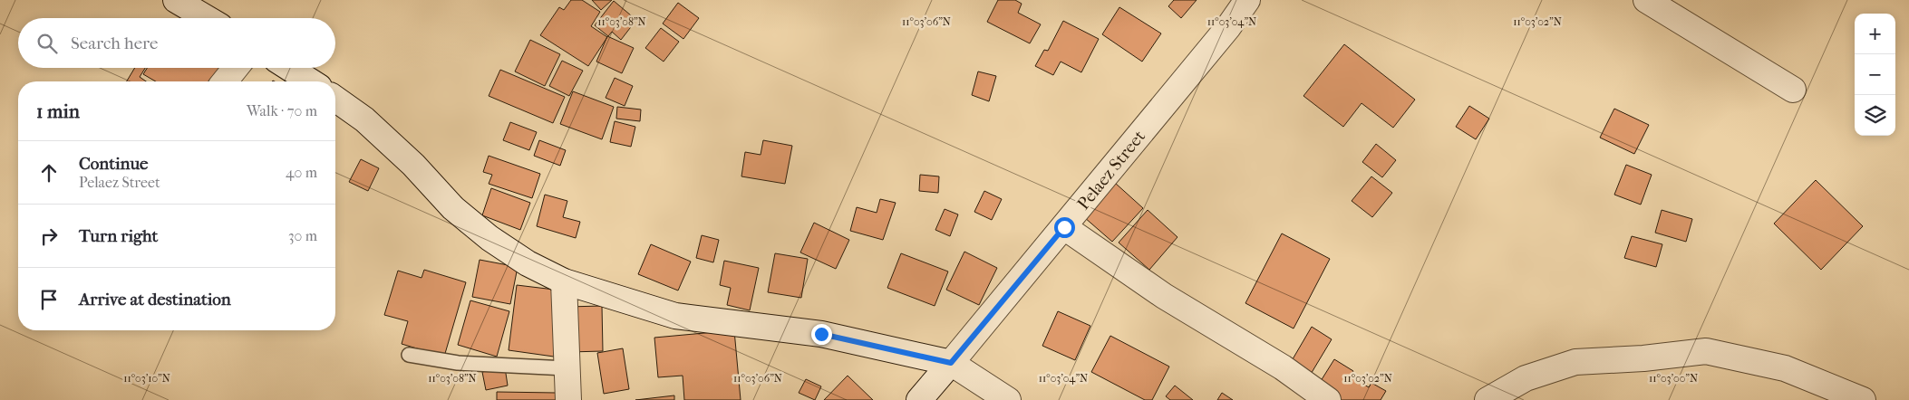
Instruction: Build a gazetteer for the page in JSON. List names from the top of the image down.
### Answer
{
  "streets": {
    "street": ["Pelaez Street"]
  },
  "page": {
    "map_buttons": ["+", "−"],
    "search": "Search here",
    "heading": ["1 min", "Walk · 70 m"],
    "list": [
      ["Continue", "Pelaez Street", "40 m"],
      ["Turn right", "30 m"],
      "Arrive at destination"
    ]
  },
  "coordinates": [
    "11°03'08\"N",
    "11°03'06\"N",
    "11°03'04\"N",
    "11°03'02\"N",
    "11°03'10\"N",
    "11°03'00\"N"
  ]
}
